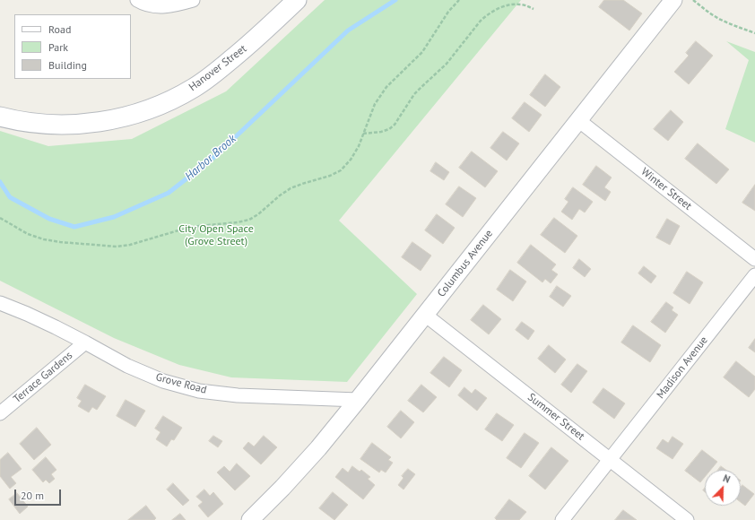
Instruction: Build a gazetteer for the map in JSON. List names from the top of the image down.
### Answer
{
  "streets": {
    "main road": ["Hanover Street"],
    "street": [
      "Winter Street",
      "Columbus Avenue",
      "Madison Avenue",
      "Terrace Gardens",
      "Grove Road",
      "Summer Street"
    ]
  },
  "crossings": [
    ["Winter Street", "Columbus Avenue"],
    ["Columbus Avenue", "Grove Road"],
    ["Columbus Avenue", "Summer Street"],
    ["Madison Avenue", "Summer Street"],
    ["Terrace Gardens", "Grove Road"]
  ],
  "water": ["Harbor Brook"],
  "parks": ["City Open Space (Grove Street)"],
  "legend": ["Road", "Park", "Building"],
  "scale_bar": "20 m",
  "north": "top right"
}
